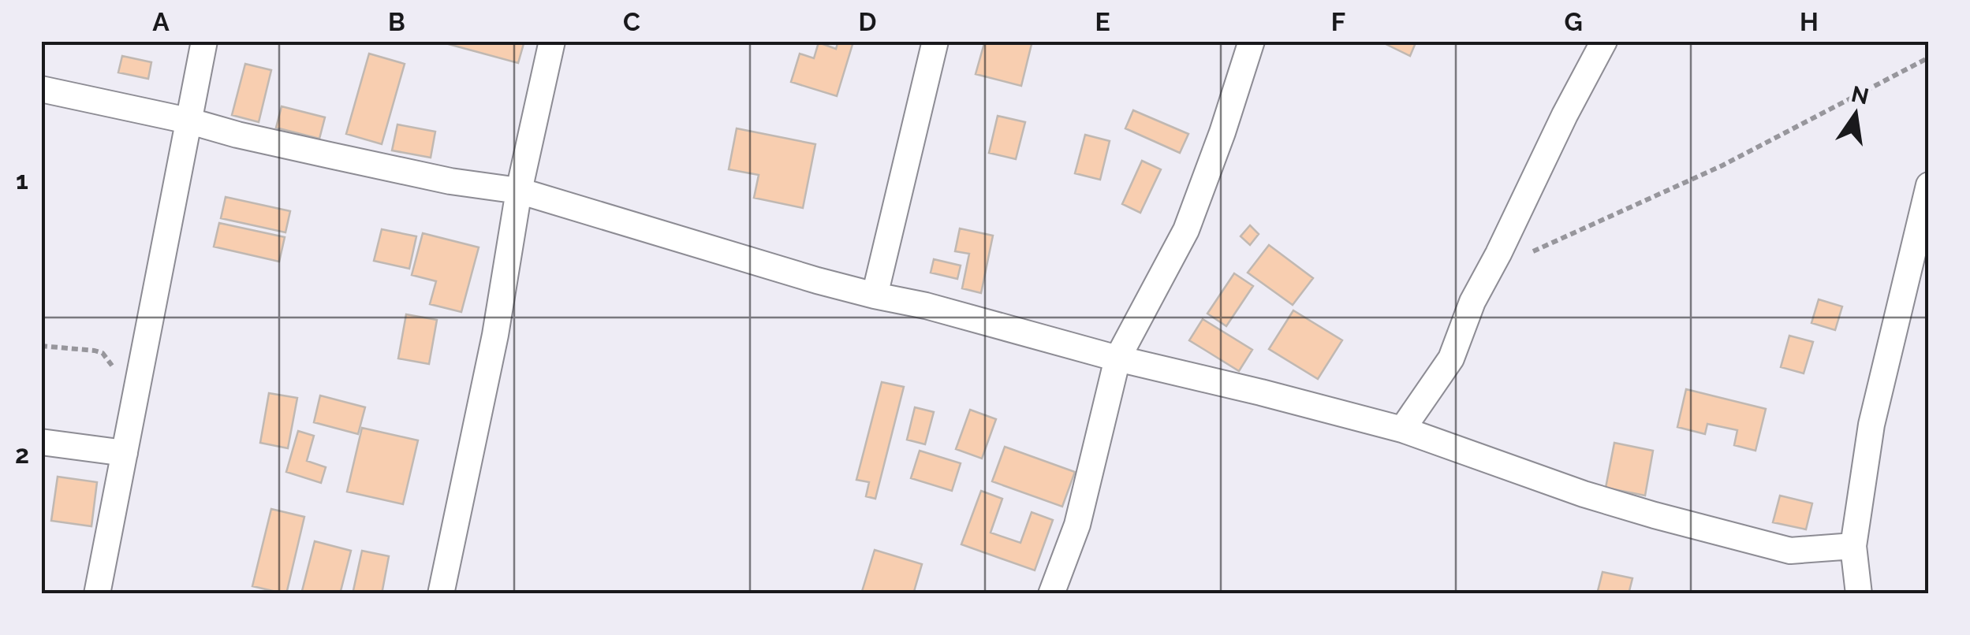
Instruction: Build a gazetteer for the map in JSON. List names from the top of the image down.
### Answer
{
  "north": "top",
  "grid": {
    "columns": [
      "A",
      "B",
      "C",
      "D",
      "E",
      "F",
      "G",
      "H"
    ],
    "rows": ["1", "2"]
  }
}
